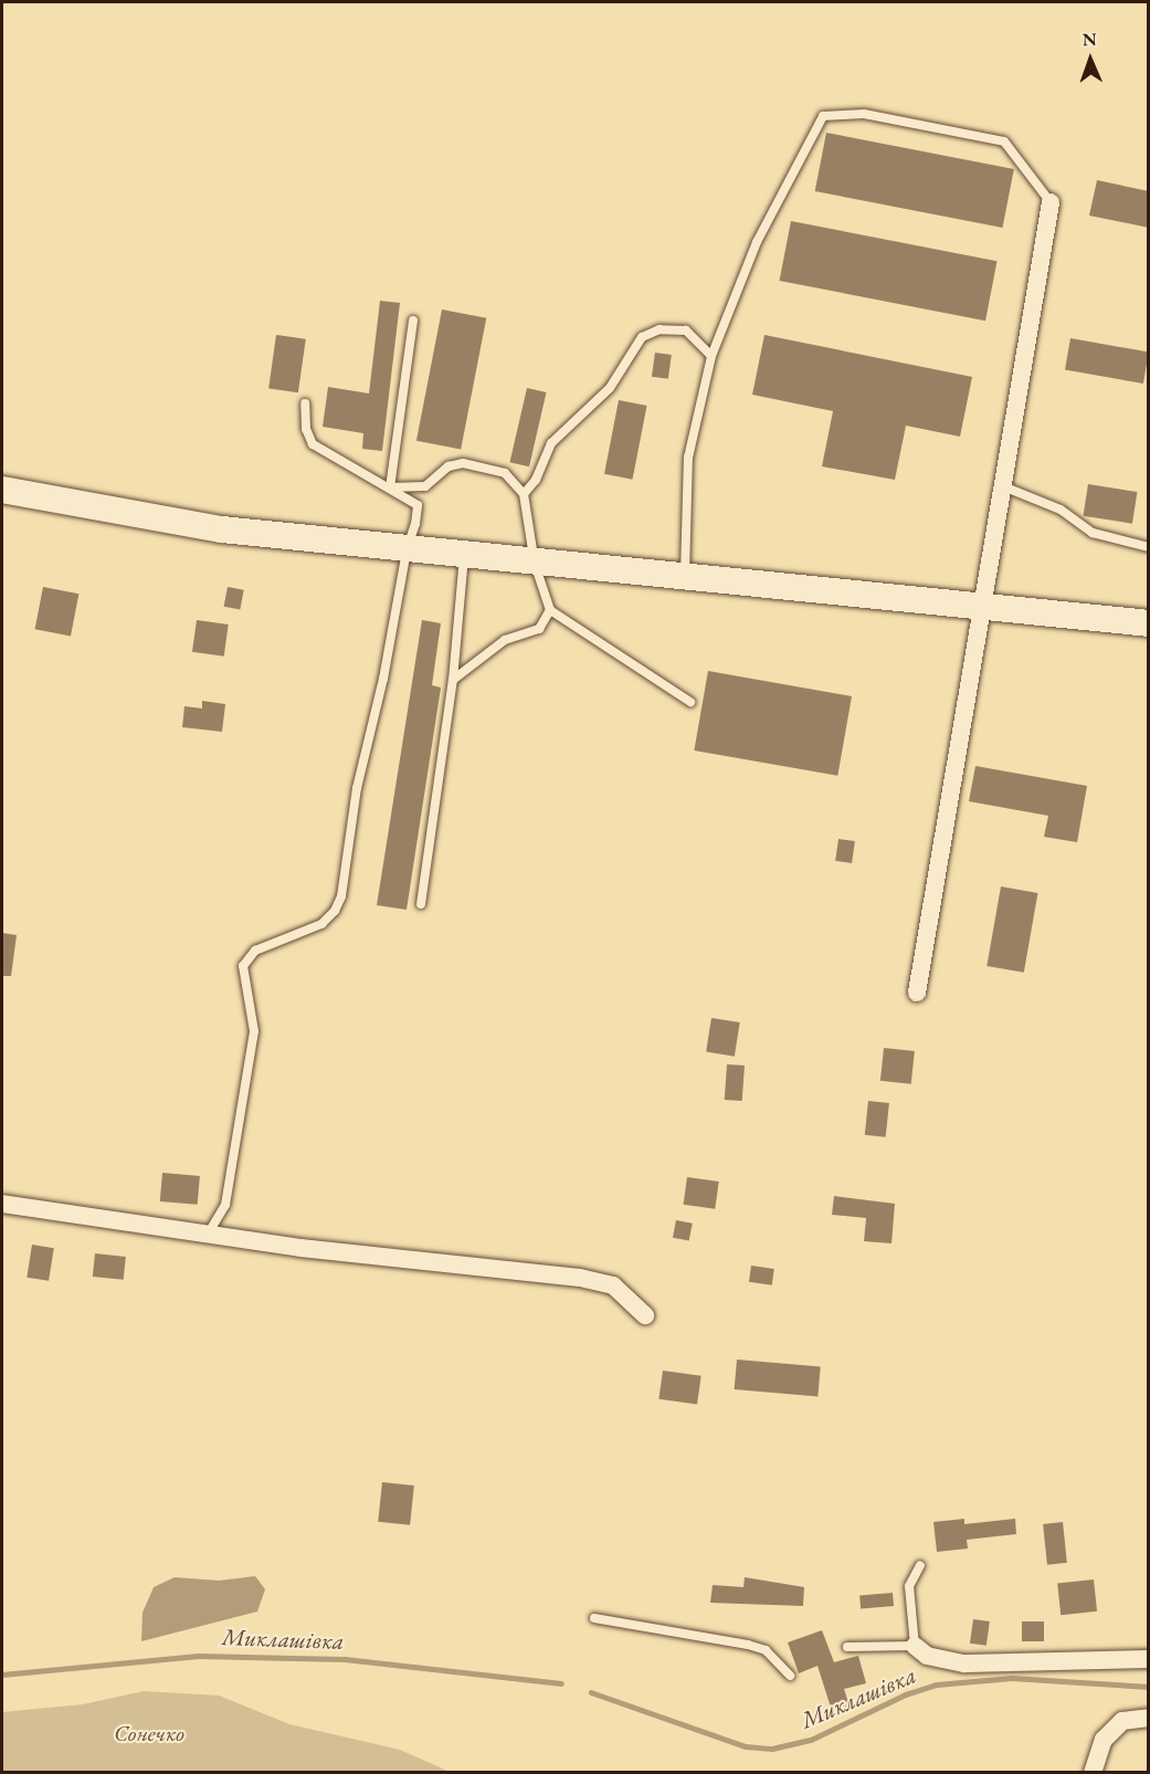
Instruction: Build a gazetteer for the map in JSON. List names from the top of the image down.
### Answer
{
  "water": ["Миклашівка"],
  "parks": ["Сонечко"],
  "north": "top"
}
